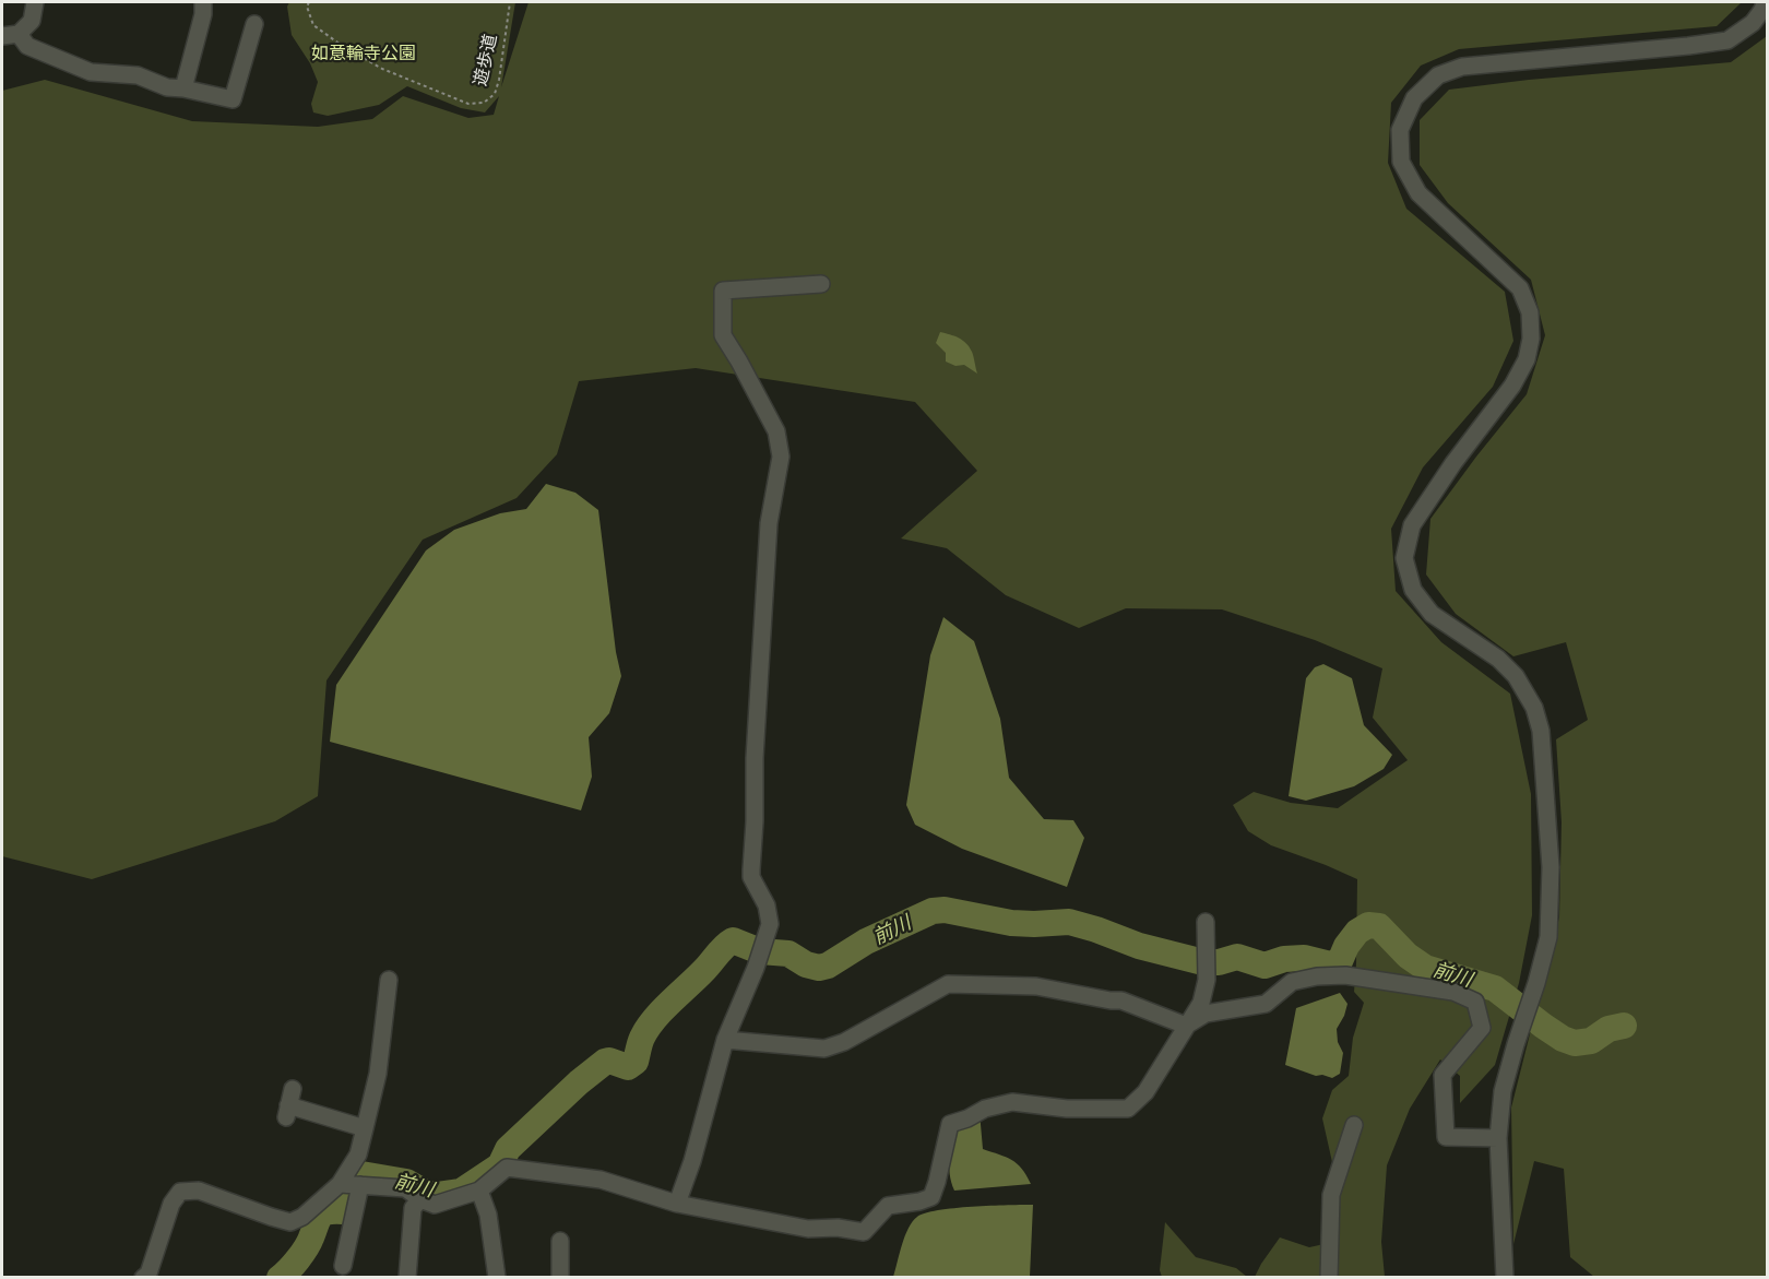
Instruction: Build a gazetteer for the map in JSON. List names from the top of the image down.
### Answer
{
  "streets": {
    "path": ["遊歩道"]
  },
  "water": ["前川"],
  "parks": ["如意輪寺公園"]
}
